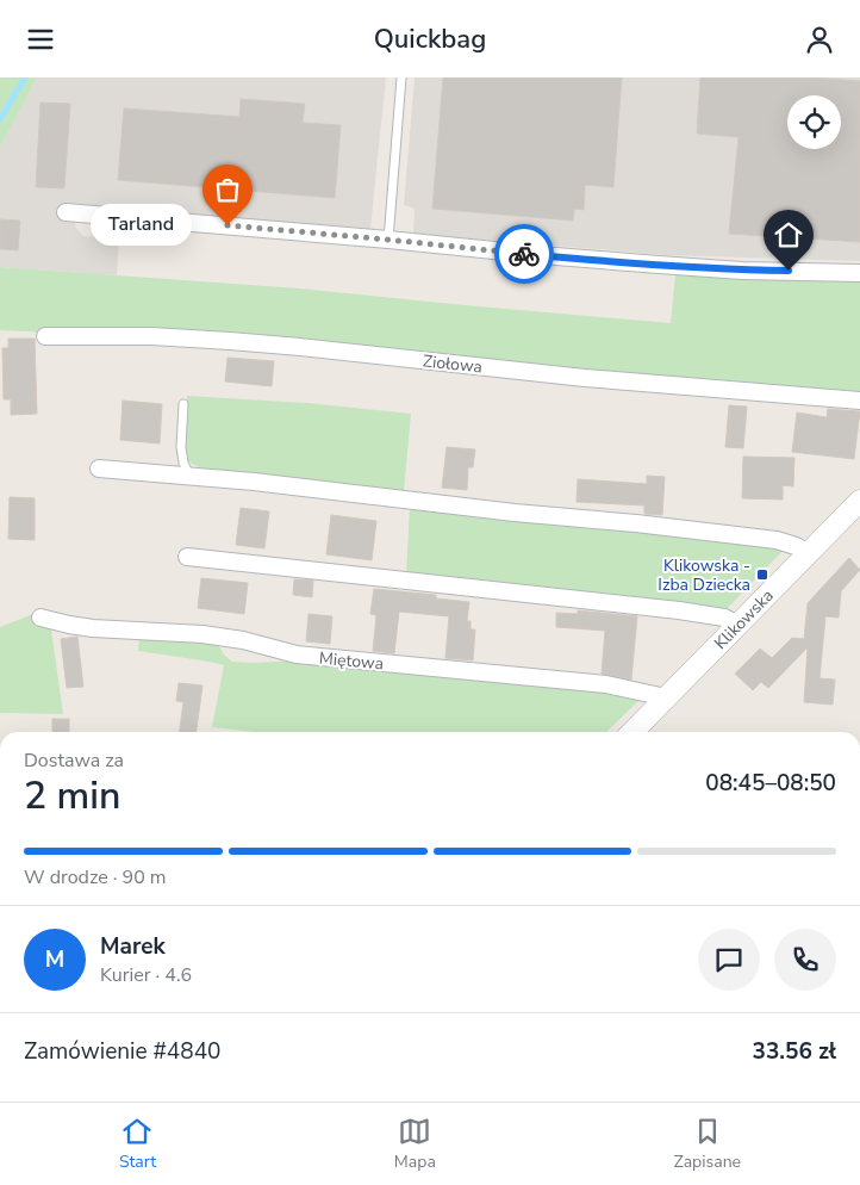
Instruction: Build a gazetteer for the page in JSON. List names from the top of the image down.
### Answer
{
  "streets": {
    "street": ["Ziołowa", "Klikowska", "Miętowa"]
  },
  "crossings": [
    ["Klikowska", "Miętowa"]
  ],
  "places": {
    "other": ["Tarland"],
    "transit": ["Klikowska - Izba Dziecka"]
  },
  "page": {
    "header": "Quickbag",
    "bubble": "Tarland",
    "heading": ["2 min", "Dostawa za", "08:45–08:50"],
    "panel": [
      "Marek",
      "Kurier · 4.6",
      "Zamówienie #4840",
      "33.56 zł"
    ],
    "bar": "W drodze · 90 m",
    "round": "M",
    "tabs": ["Start", "Mapa", "Zapisane"]
  }
}
